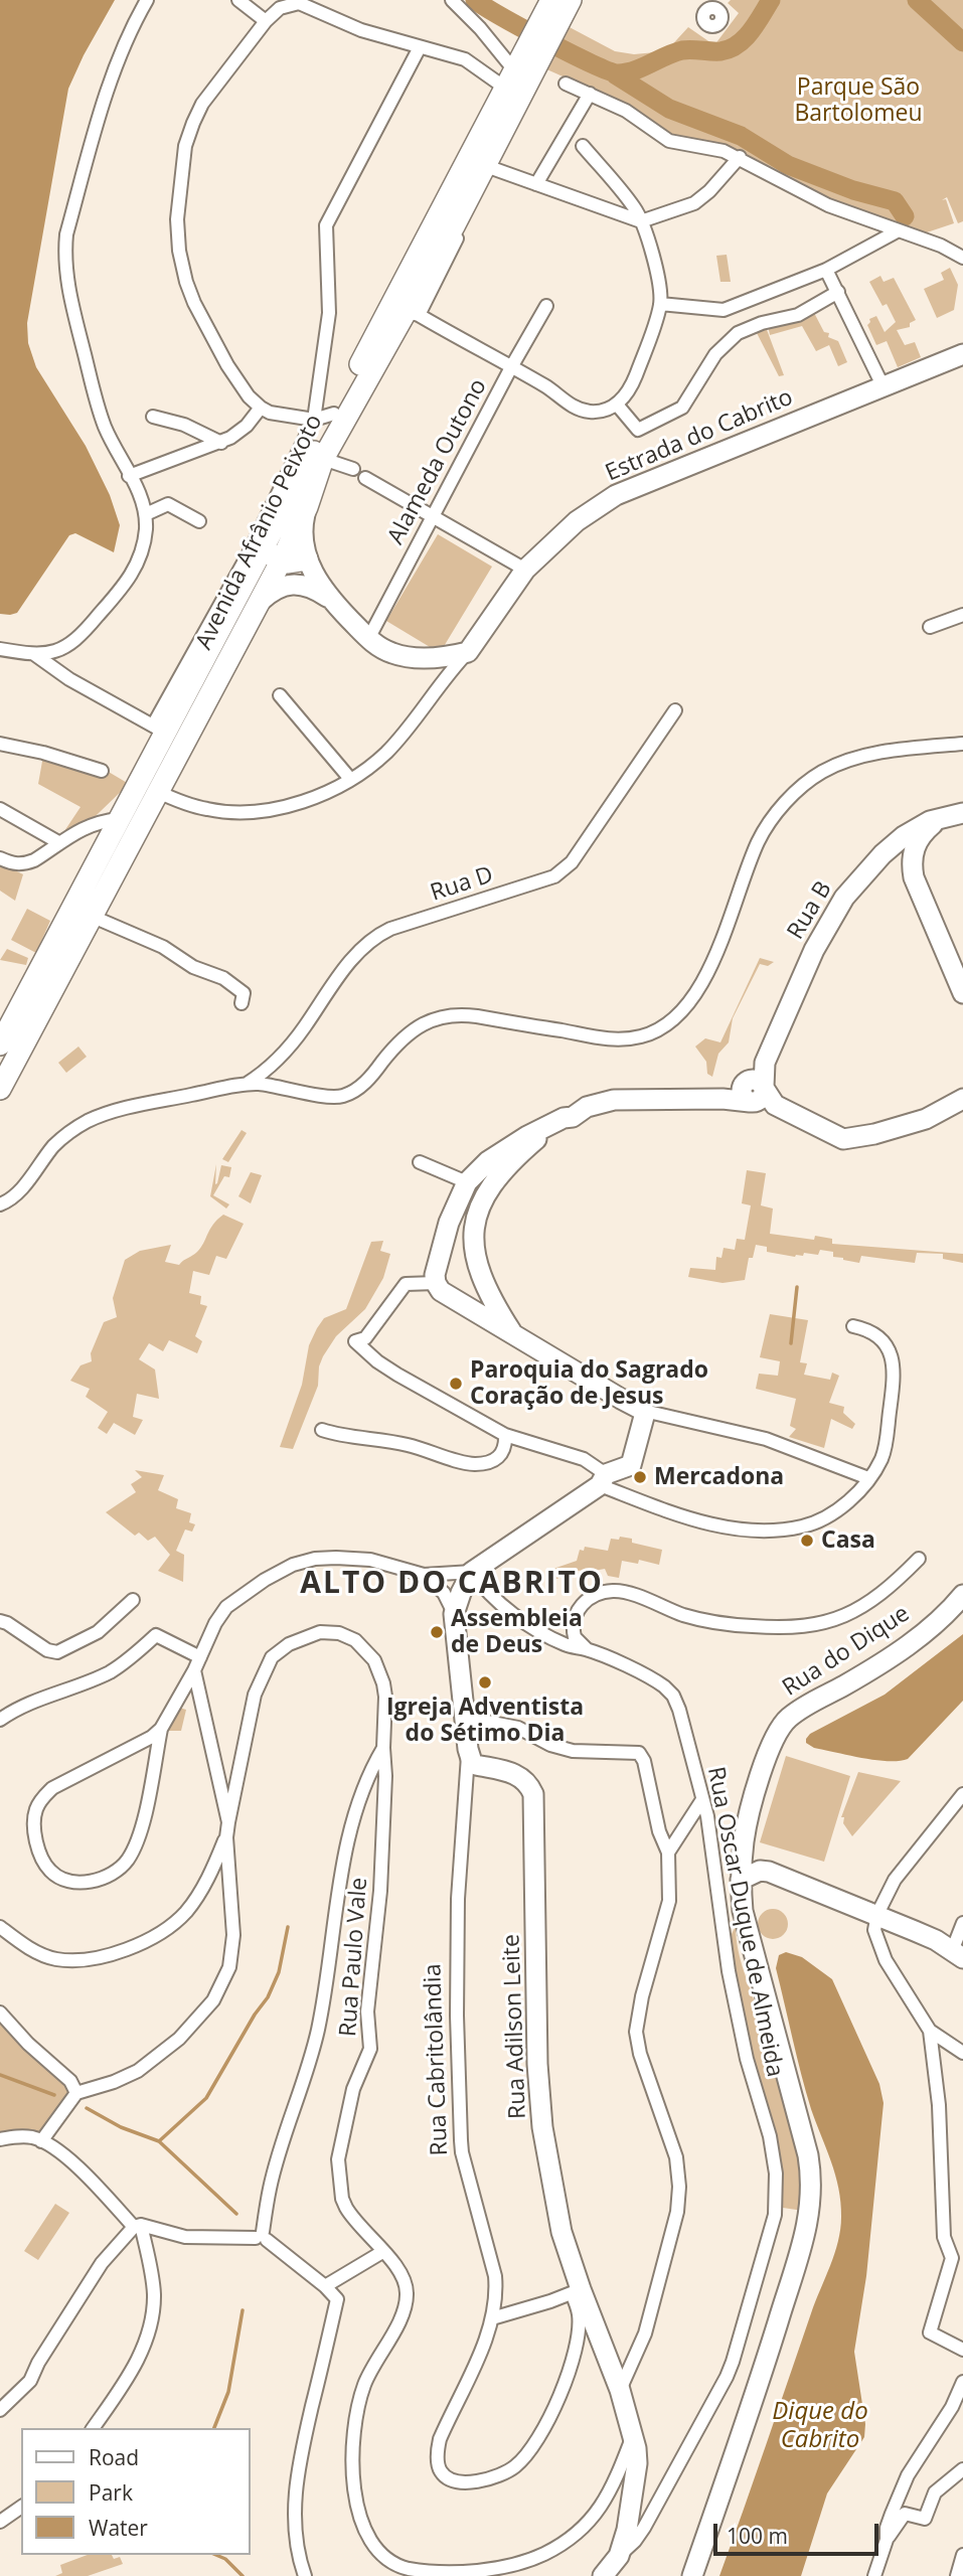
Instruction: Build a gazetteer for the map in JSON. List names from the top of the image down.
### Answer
{
  "streets": {
    "main road": ["Avenida Afrânio Peixoto"],
    "street": [
      "Estrada do Cabrito",
      "Alameda Outono",
      "Rua D",
      "Rua B",
      "Rua do Dique",
      "Rua Oscar Duque de Almeida",
      "Rua Paulo Vale",
      "Rua Adilson Leite",
      "Rua Cabritolândia"
    ]
  },
  "crossings": [
    ["Estrada do Cabrito", "Avenida Afrânio Peixoto"],
    ["Rua Oscar Duque de Almeida", "Rua Adilson Leite"],
    ["Rua Paulo Vale", "Rua Adilson Leite"],
    ["Rua Adilson Leite", "Rua Cabritolândia"]
  ],
  "districts": ["ALTO DO CABRITO"],
  "water": ["Dique do Cabrito"],
  "parks": ["Parque São Bartolomeu"],
  "places": [
    "Paroquia do Sagrado Coração de Jesus",
    "Mercadona",
    "Casa",
    "Assembleia de Deus",
    "Igreja Adventista do Sétimo Dia"
  ],
  "legend": ["Road", "Park", "Water"],
  "scale_bar": "100 m"
}
